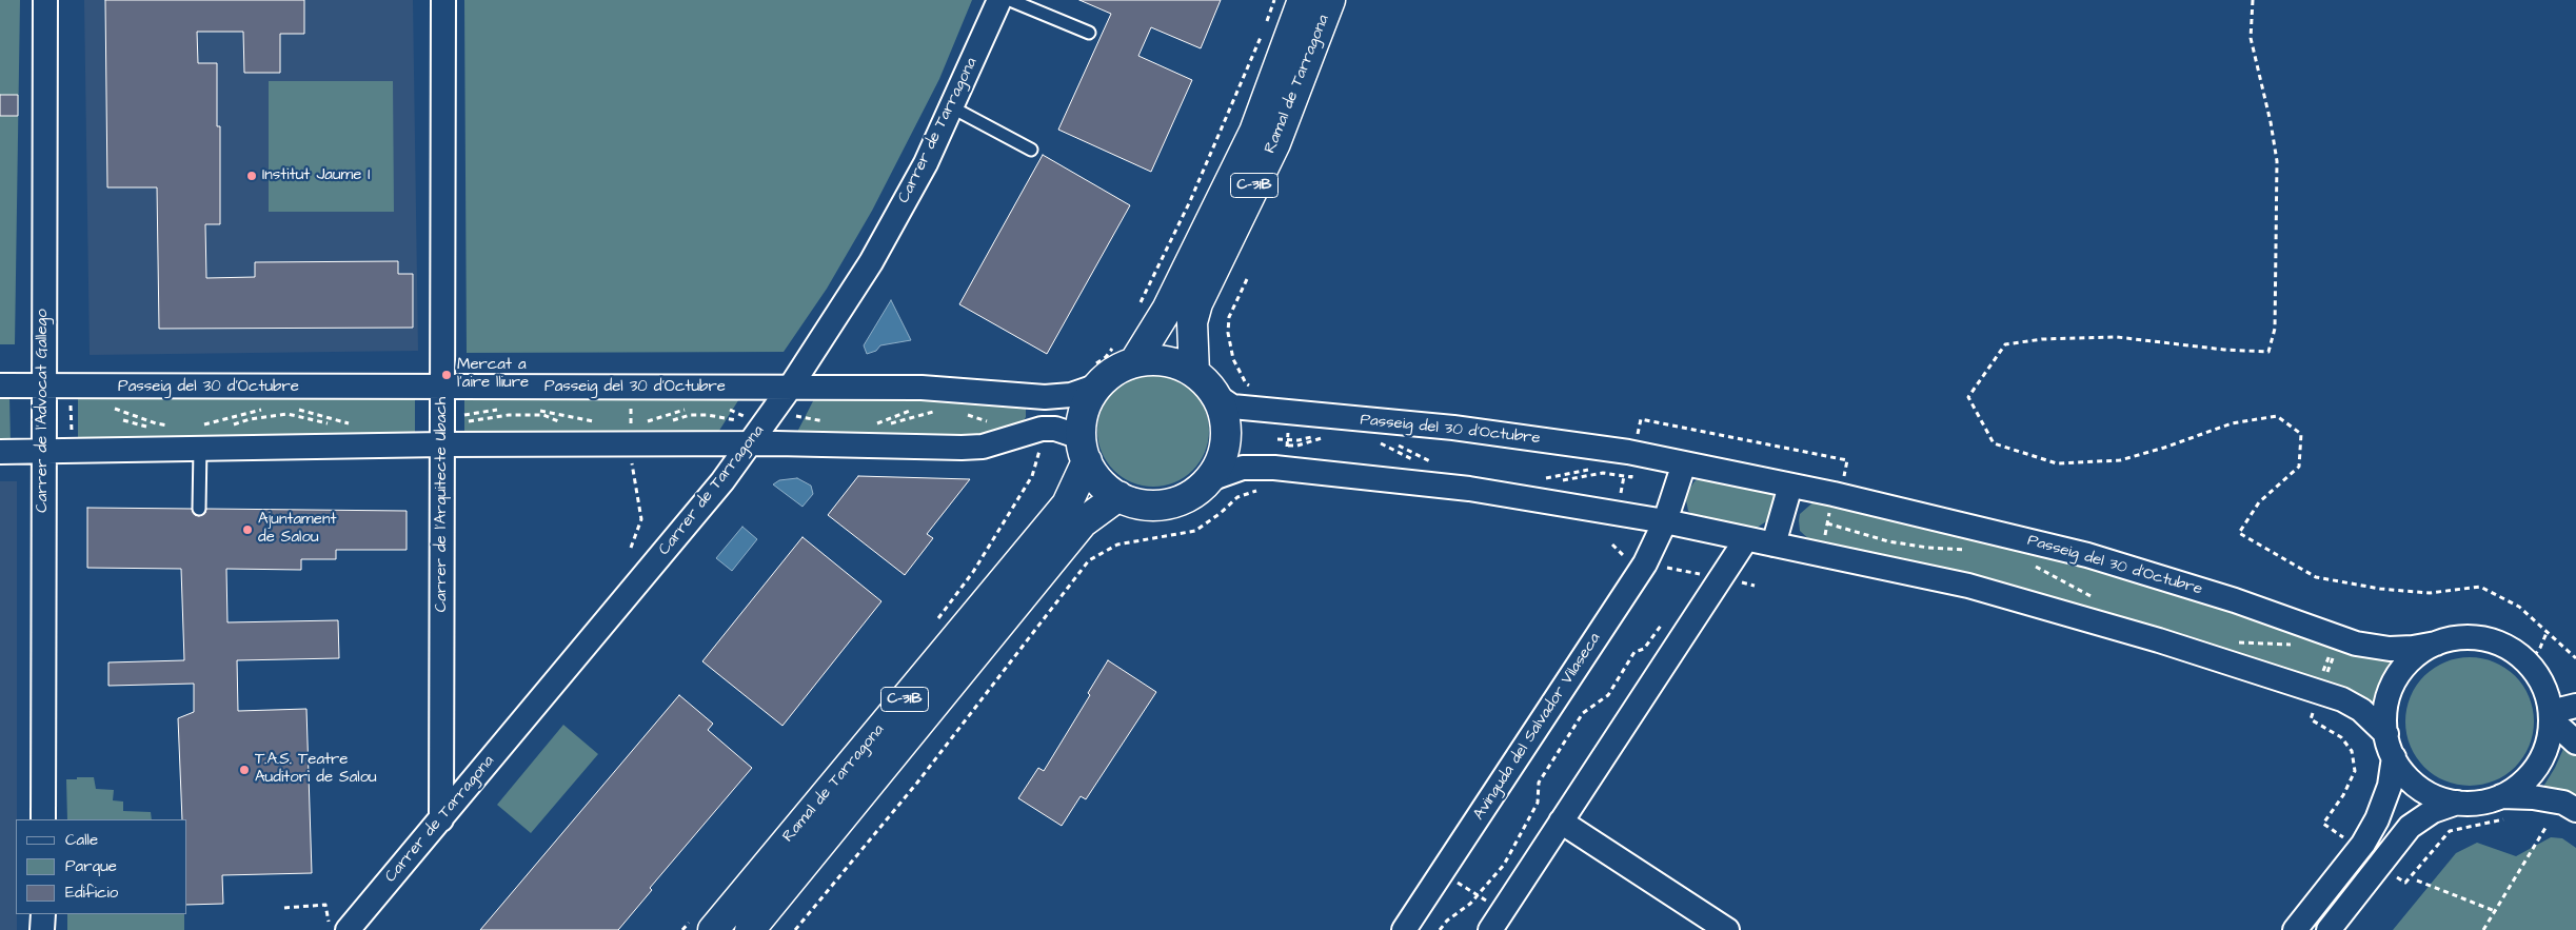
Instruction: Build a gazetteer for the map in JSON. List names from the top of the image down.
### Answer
{
  "streets": {
    "main road": ["Ramal de Tarragona", "C-31B"],
    "street": [
      "Carrer de Tarragona",
      "Passeig del 30 d'Octubre",
      "Carrer de l'Advocat Gallego",
      "Carrer de l'Arquitecte Ubach",
      "Avinguda del Salvador Vilaseca"
    ]
  },
  "crossings": [
    ["Ramal de Tarragona", "C-31B"],
    ["Ramal de Tarragona", "Passeig del 30 d'Octubre"],
    ["Carrer de Tarragona", "Passeig del 30 d'Octubre"],
    ["Carrer de Tarragona", "Carrer de l'Arquitecte Ubach"],
    ["C-31B", "Passeig del 30 d'Octubre"],
    ["Passeig del 30 d'Octubre", "Carrer de l'Advocat Gallego"],
    ["Passeig del 30 d'Octubre", "Carrer de l'Arquitecte Ubach"]
  ],
  "places": [
    "Institut Jaume I",
    "Mercat a l'aire lliure",
    "Ajuntament de Salou",
    "T.A.S. Teatre Auditori de Salou"
  ],
  "legend": ["Calle", "Parque", "Edificio"]
}
